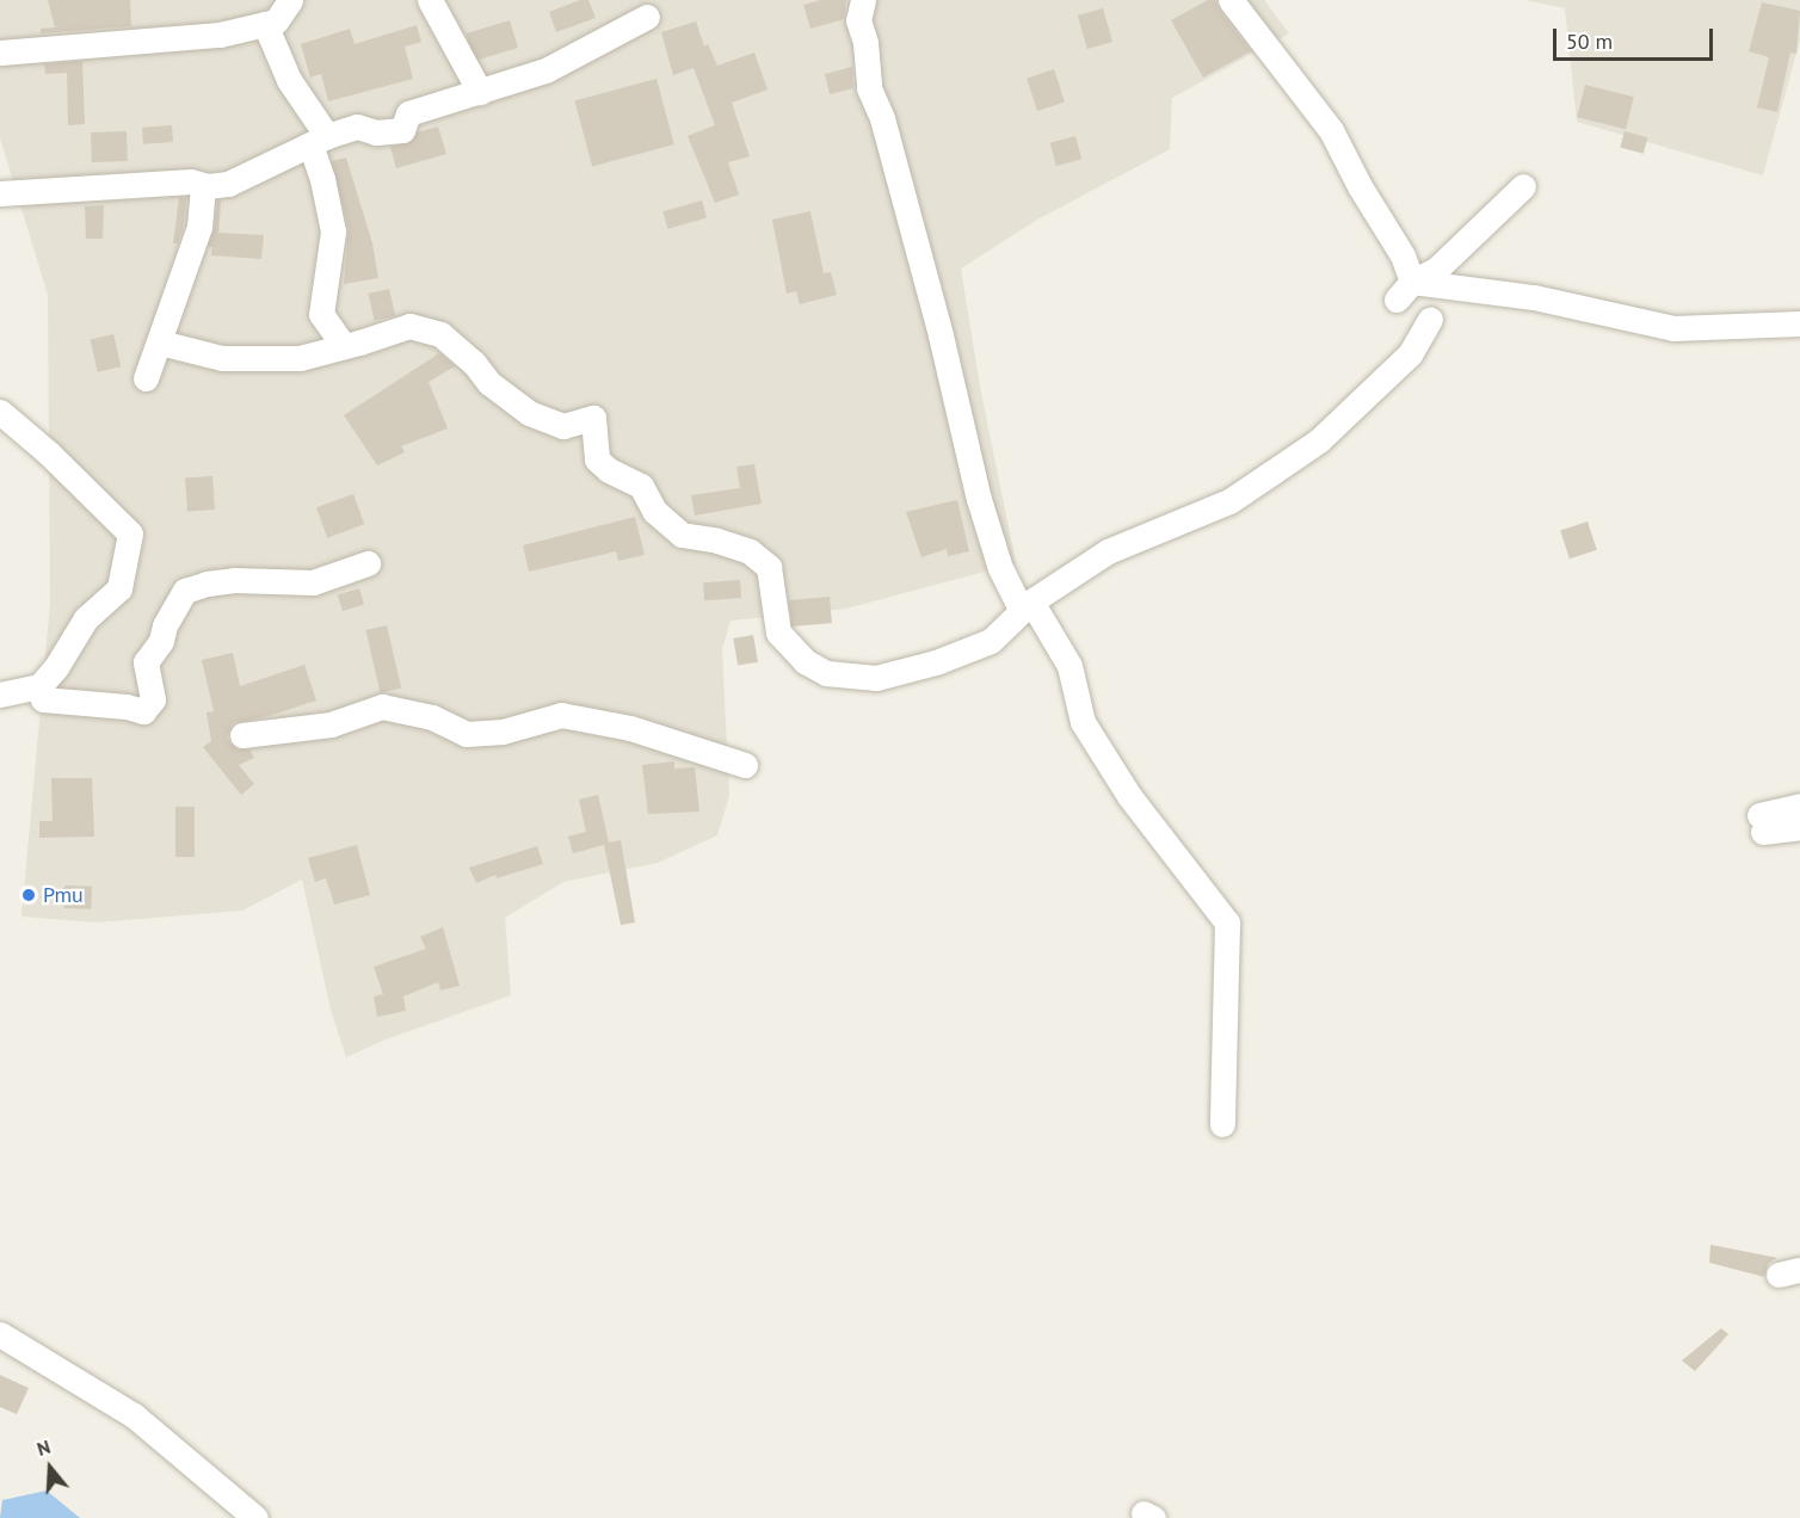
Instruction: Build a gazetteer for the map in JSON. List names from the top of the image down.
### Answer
{
  "places": ["Pmu"],
  "scale_bar": "50 m",
  "north": "top"
}
